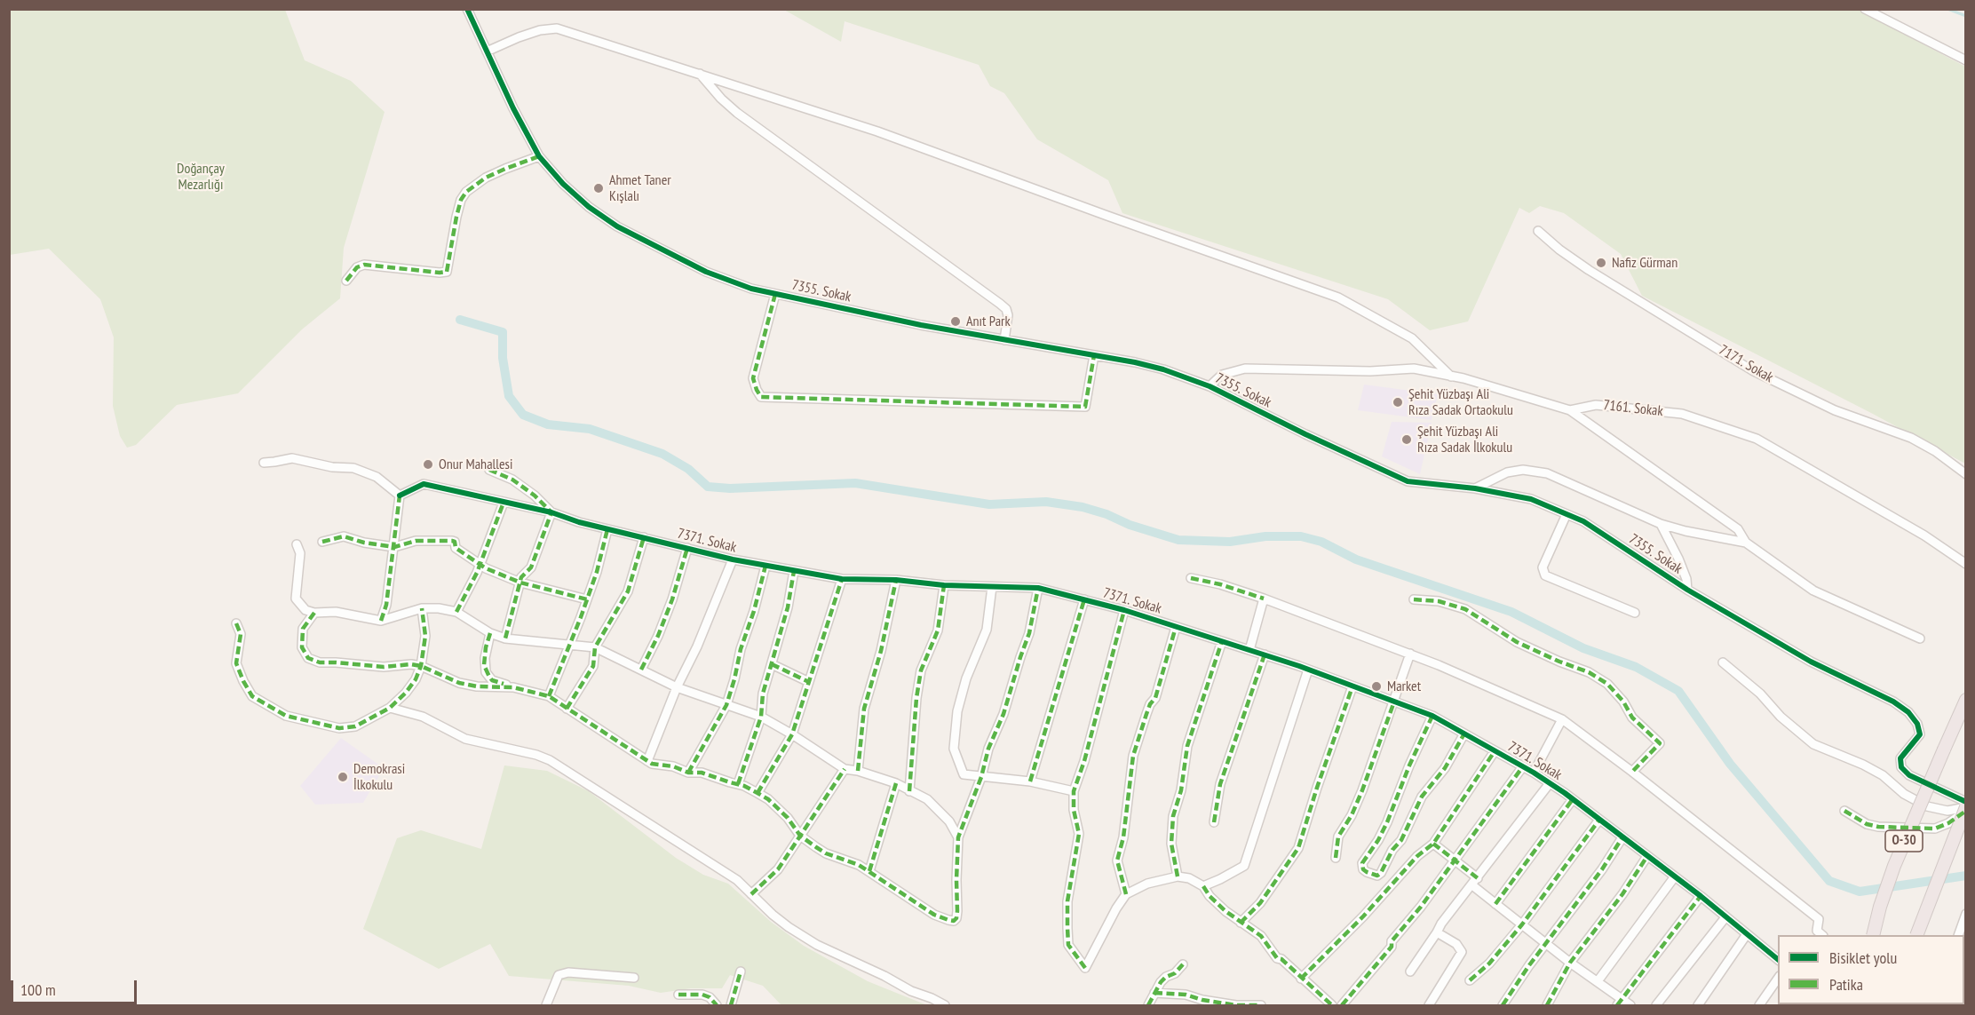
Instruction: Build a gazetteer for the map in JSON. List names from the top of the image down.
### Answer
{
  "streets": {
    "highway": ["O-30"],
    "street": [
      "7355. Sokak",
      "7171. Sokak",
      "7161. Sokak",
      "7371. Sokak"
    ]
  },
  "crossings": [
    ["7355. Sokak", "7161. Sokak"]
  ],
  "parks": ["Doğançay Mezarlığı"],
  "places": [
    "Ahmet Taner Kışlalı",
    "Nafiz Gürman",
    "Anıt Park",
    "Şehit Yüzbaşı Ali Rıza Sadak Ortaokulu",
    "Şehit Yüzbaşı Ali Rıza Sadak İlkokulu",
    "Onur Mahallesi",
    "Market",
    "Demokrasi İlkokulu"
  ],
  "legend": ["Bisiklet yolu", "Patika"],
  "scale_bar": "100 m"
}
